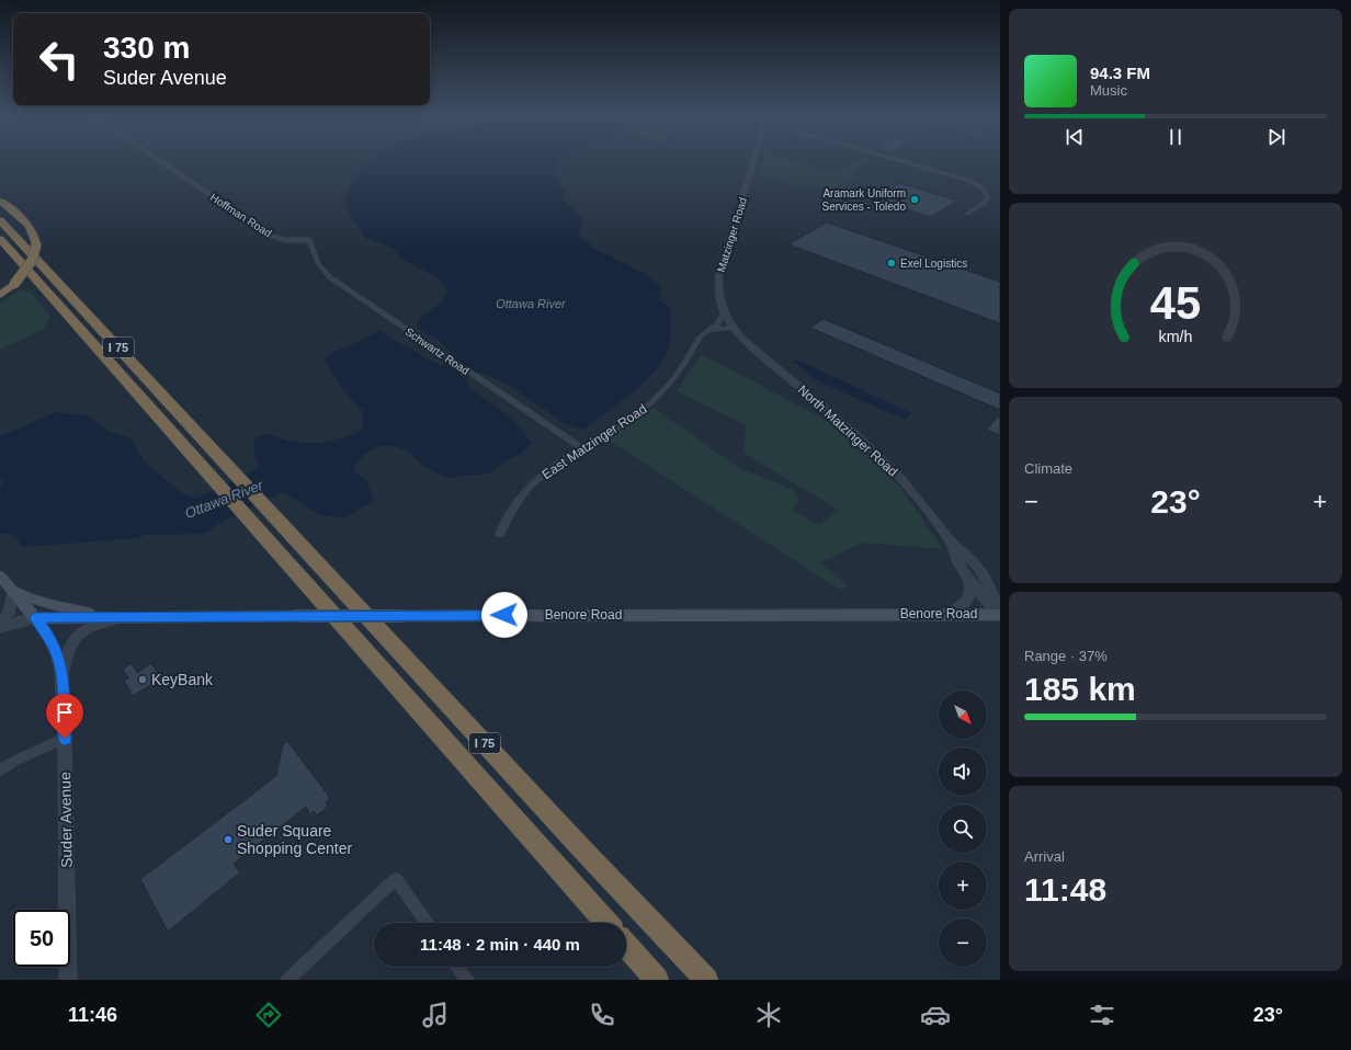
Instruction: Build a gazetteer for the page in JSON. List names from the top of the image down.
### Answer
{
  "streets": {
    "highway": ["I 75"],
    "main road": ["Benore Road", "Suder Avenue"],
    "street": [
      "Hoffman Road",
      "Matzinger Road",
      "Schwartz Road",
      "North Matzinger Road",
      "East Matzinger Road"
    ]
  },
  "crossings": [
    ["Hoffman Road", "Schwartz Road"],
    ["Matzinger Road", "North Matzinger Road"],
    ["Matzinger Road", "East Matzinger Road"],
    ["Schwartz Road", "East Matzinger Road"],
    ["North Matzinger Road", "Benore Road"],
    ["Benore Road", "Suder Avenue"]
  ],
  "water": ["Ottawa River"],
  "places": [
    "Aramark Uniform Services - Toledo",
    "Exel Logistics",
    "KeyBank",
    "Suder Square Shopping Center"
  ],
  "north": "bottom right",
  "page": {
    "turn": ["330 m", "Suder Avenue"],
    "song": ["94.3 FM", "Music"],
    "tile": [
      "Climate",
      ["Range · 37%", "185 km"],
      ["Arrival", "11:48"]
    ],
    "heat": ["−", "23°", "+"],
    "map_buttons": ["+", "−"],
    "limit": "50",
    "trip": "11:48 · 2 min · 440 m",
    "tabs": ["11:46", "23°"],
    "gauge": ["45", "km/h"]
  }
}
